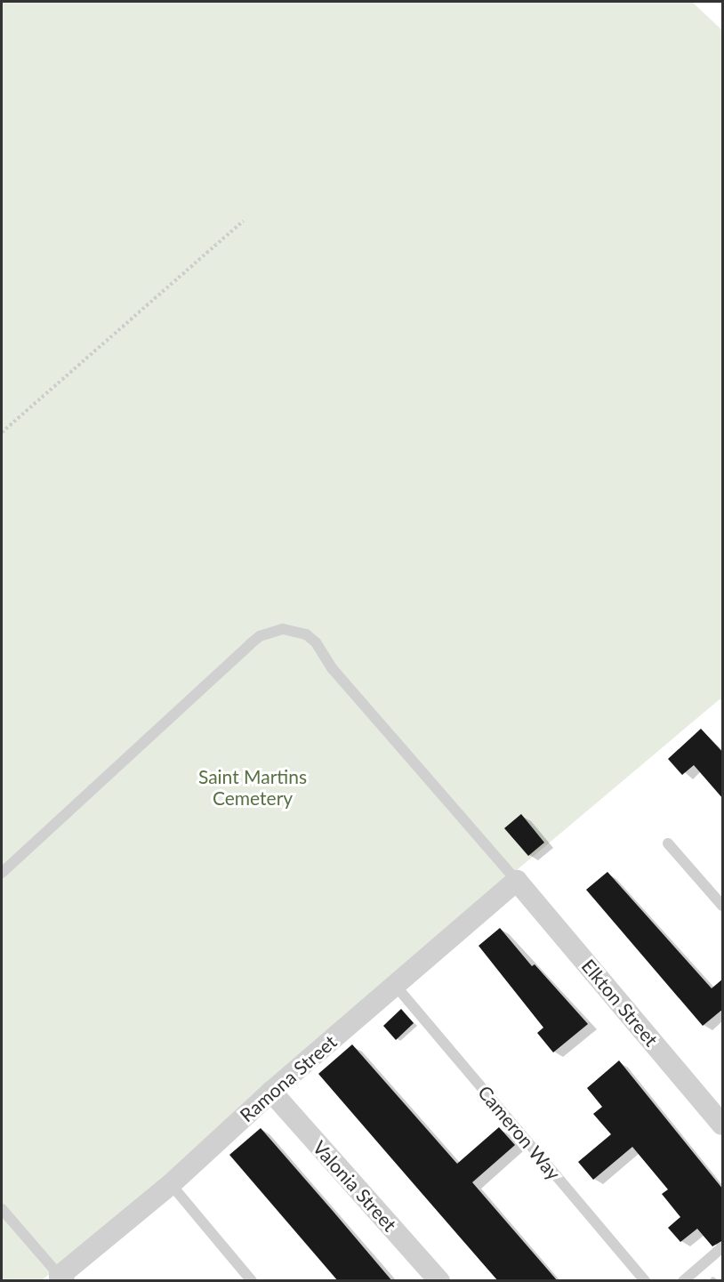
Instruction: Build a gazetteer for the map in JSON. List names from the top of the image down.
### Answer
{
  "streets": {
    "street": ["Elkton Street", "Ramona Street", "Valonia Street"],
    "lane": ["Cameron Way"]
  },
  "crossings": [
    ["Elkton Street", "Ramona Street"],
    ["Ramona Street", "Cameron Way"],
    ["Ramona Street", "Valonia Street"]
  ],
  "parks": ["Saint Martins Cemetery"]
}
